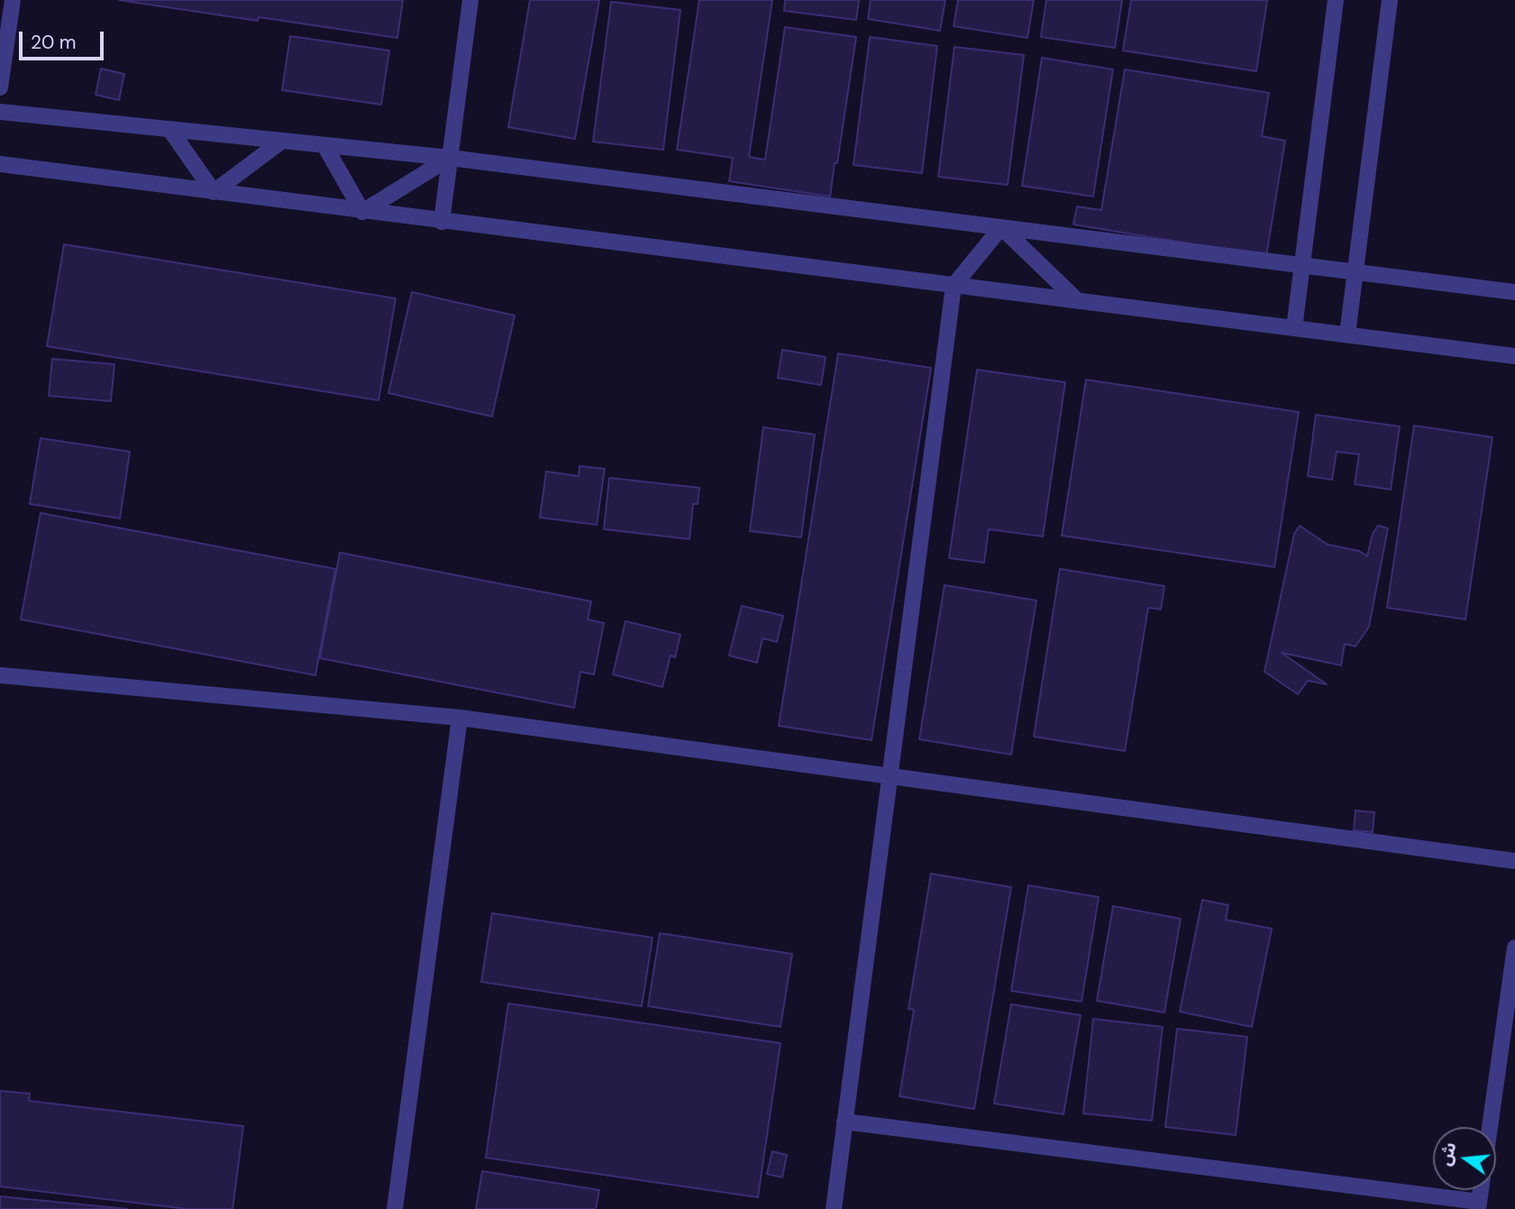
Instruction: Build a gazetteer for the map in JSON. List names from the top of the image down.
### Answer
{
  "scale_bar": "20 m",
  "north": "left"
}
